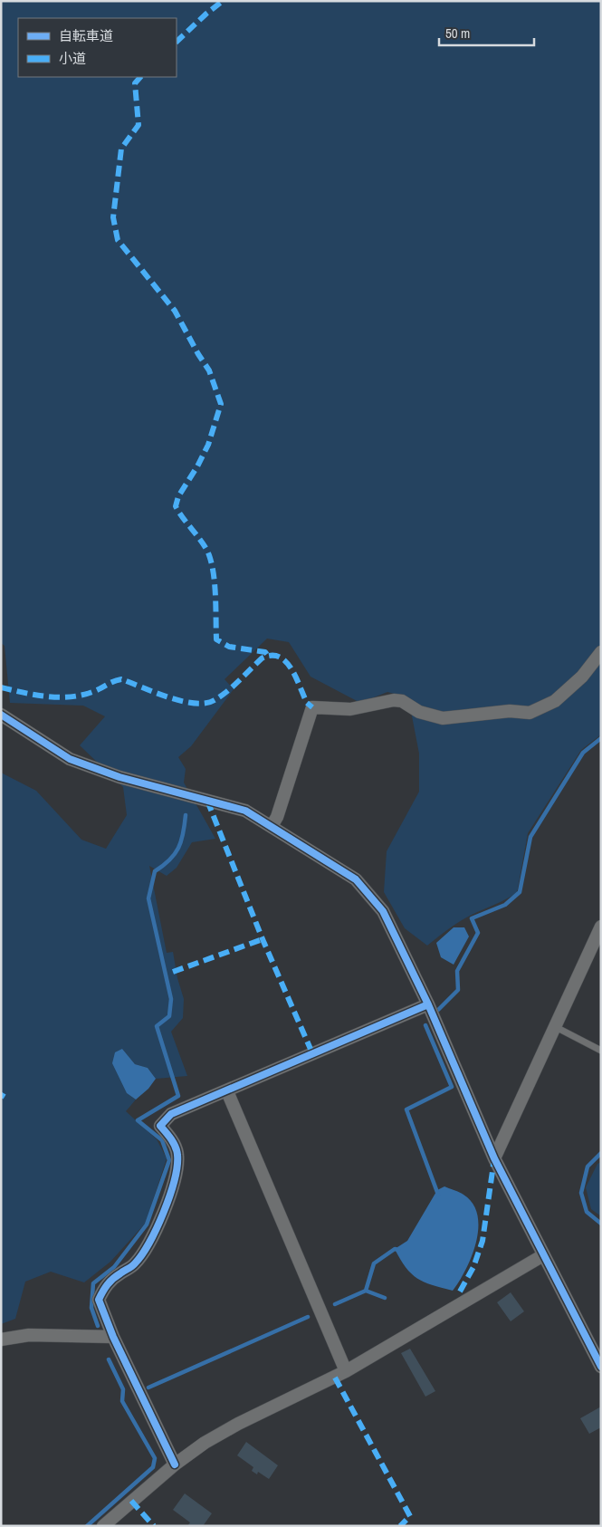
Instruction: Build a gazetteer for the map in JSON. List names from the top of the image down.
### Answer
{
  "legend": ["自転車道", "小道"],
  "scale_bar": "50 m"
}
